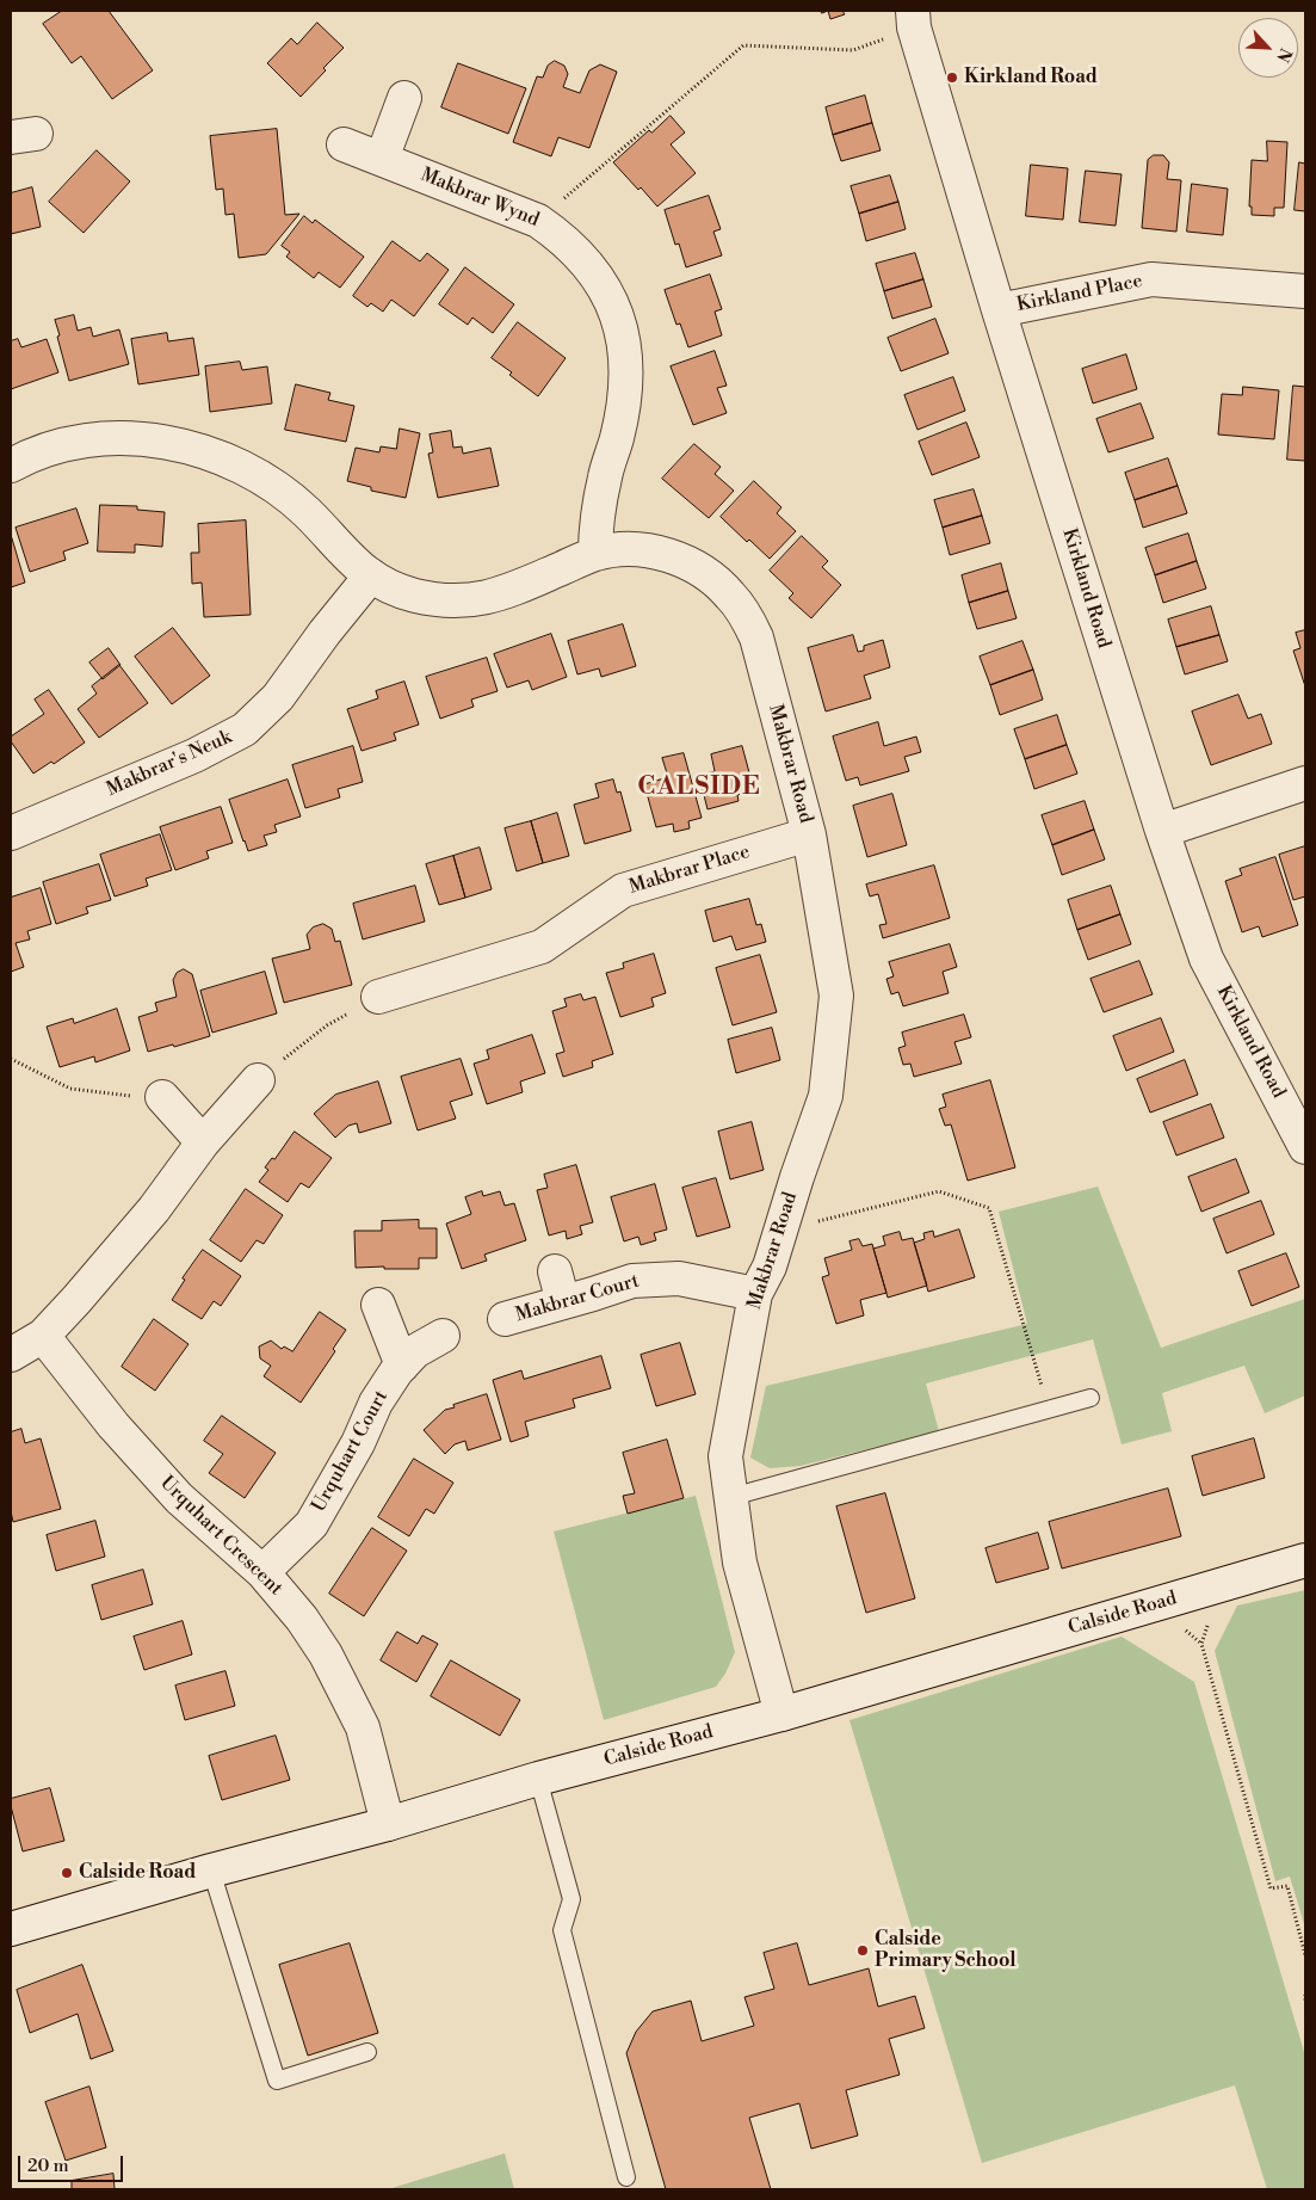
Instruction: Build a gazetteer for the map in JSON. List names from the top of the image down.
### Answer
{
  "streets": {
    "street": [
      "Makbrar Wynd",
      "Kirkland Place",
      "Kirkland Road",
      "Makbrar's Neuk",
      "Makbrar Road",
      "Makbrar Place",
      "Makbrar Court",
      "Urquhart Court",
      "Urquhart Crescent",
      "Calside Road"
    ]
  },
  "crossings": [
    ["Makbrar Wynd", "Makbrar Road"],
    ["Kirkland Place", "Kirkland Road"],
    ["Makbrar's Neuk", "Makbrar Road"],
    ["Makbrar Road", "Makbrar Place"],
    ["Makbrar Road", "Makbrar Court"],
    ["Makbrar Road", "Calside Road"],
    ["Urquhart Court", "Urquhart Crescent"],
    ["Urquhart Crescent", "Calside Road"]
  ],
  "districts": ["CALSIDE"],
  "places": ["Kirkland Road", "Calside Road", "Calside Primary School"],
  "scale_bar": "20 m",
  "north": "bottom right"
}
